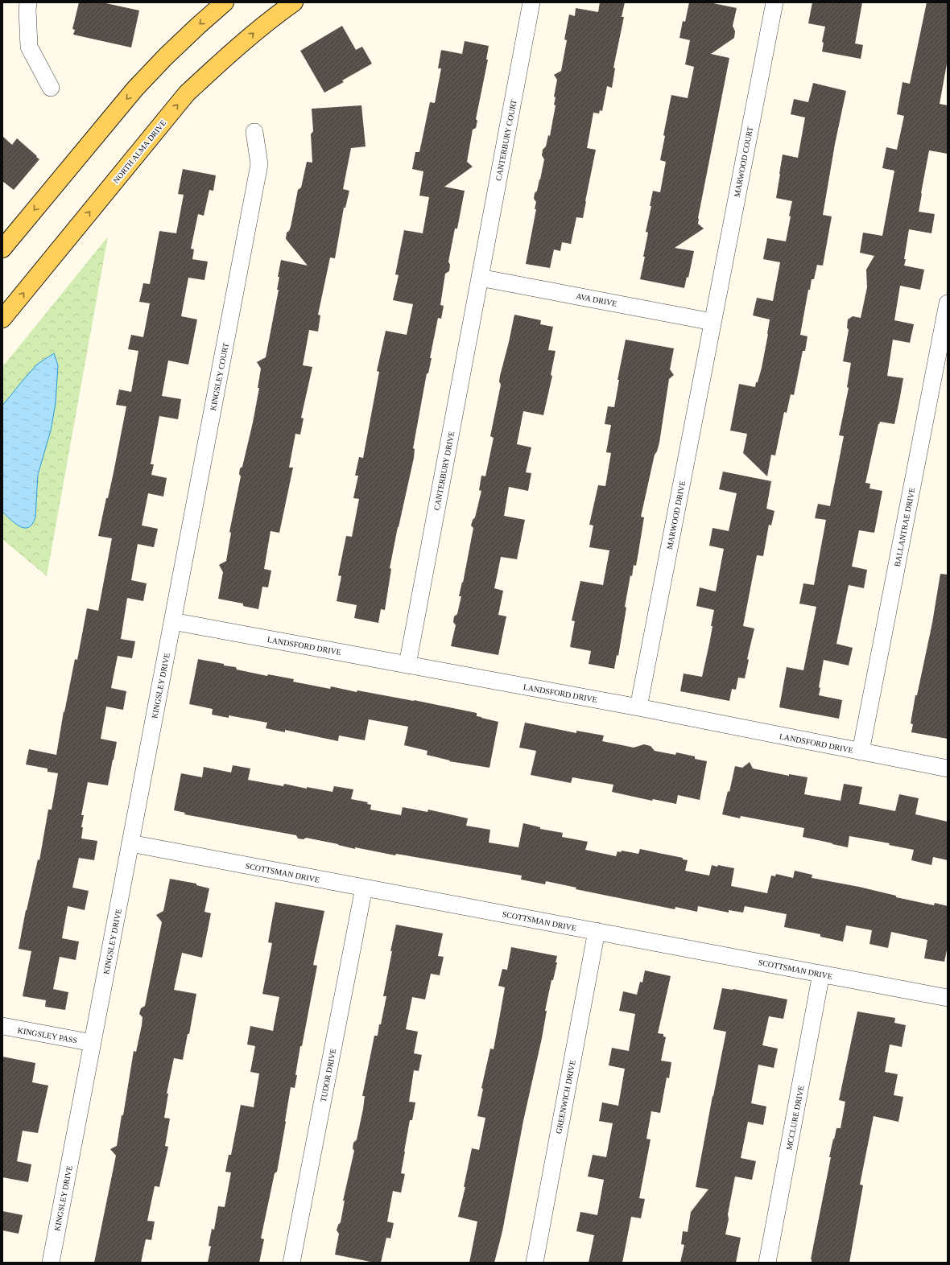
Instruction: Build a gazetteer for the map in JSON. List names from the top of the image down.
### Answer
{
  "streets": {
    "main road": ["NORTH ALMA DRIVE"],
    "street": [
      "CANTERBURY COURT",
      "MARWOOD COURT",
      "AVA DRIVE",
      "KINGSLEY COURT",
      "CANTERBURY DRIVE",
      "MARWOOD DRIVE",
      "BALLANTRAE DRIVE",
      "LANDSFORD DRIVE",
      "KINGSLEY DRIVE",
      "SCOTTSMAN DRIVE",
      "KINGSLEY PASS",
      "TUDOR DRIVE",
      "GREENWICH DRIVE",
      "MCCLURE DRIVE"
    ]
  },
  "crossings": [
    ["CANTERBURY COURT", "AVA DRIVE"],
    ["CANTERBURY COURT", "CANTERBURY DRIVE"],
    ["MARWOOD COURT", "AVA DRIVE"],
    ["MARWOOD COURT", "MARWOOD DRIVE"],
    ["AVA DRIVE", "CANTERBURY DRIVE"],
    ["AVA DRIVE", "MARWOOD DRIVE"],
    ["KINGSLEY COURT", "LANDSFORD DRIVE"],
    ["KINGSLEY COURT", "KINGSLEY DRIVE"],
    ["CANTERBURY DRIVE", "LANDSFORD DRIVE"],
    ["MARWOOD DRIVE", "LANDSFORD DRIVE"],
    ["BALLANTRAE DRIVE", "LANDSFORD DRIVE"],
    ["LANDSFORD DRIVE", "KINGSLEY DRIVE"],
    ["KINGSLEY DRIVE", "SCOTTSMAN DRIVE"],
    ["KINGSLEY DRIVE", "KINGSLEY PASS"],
    ["SCOTTSMAN DRIVE", "TUDOR DRIVE"],
    ["SCOTTSMAN DRIVE", "GREENWICH DRIVE"],
    ["SCOTTSMAN DRIVE", "MCCLURE DRIVE"]
  ]
}
